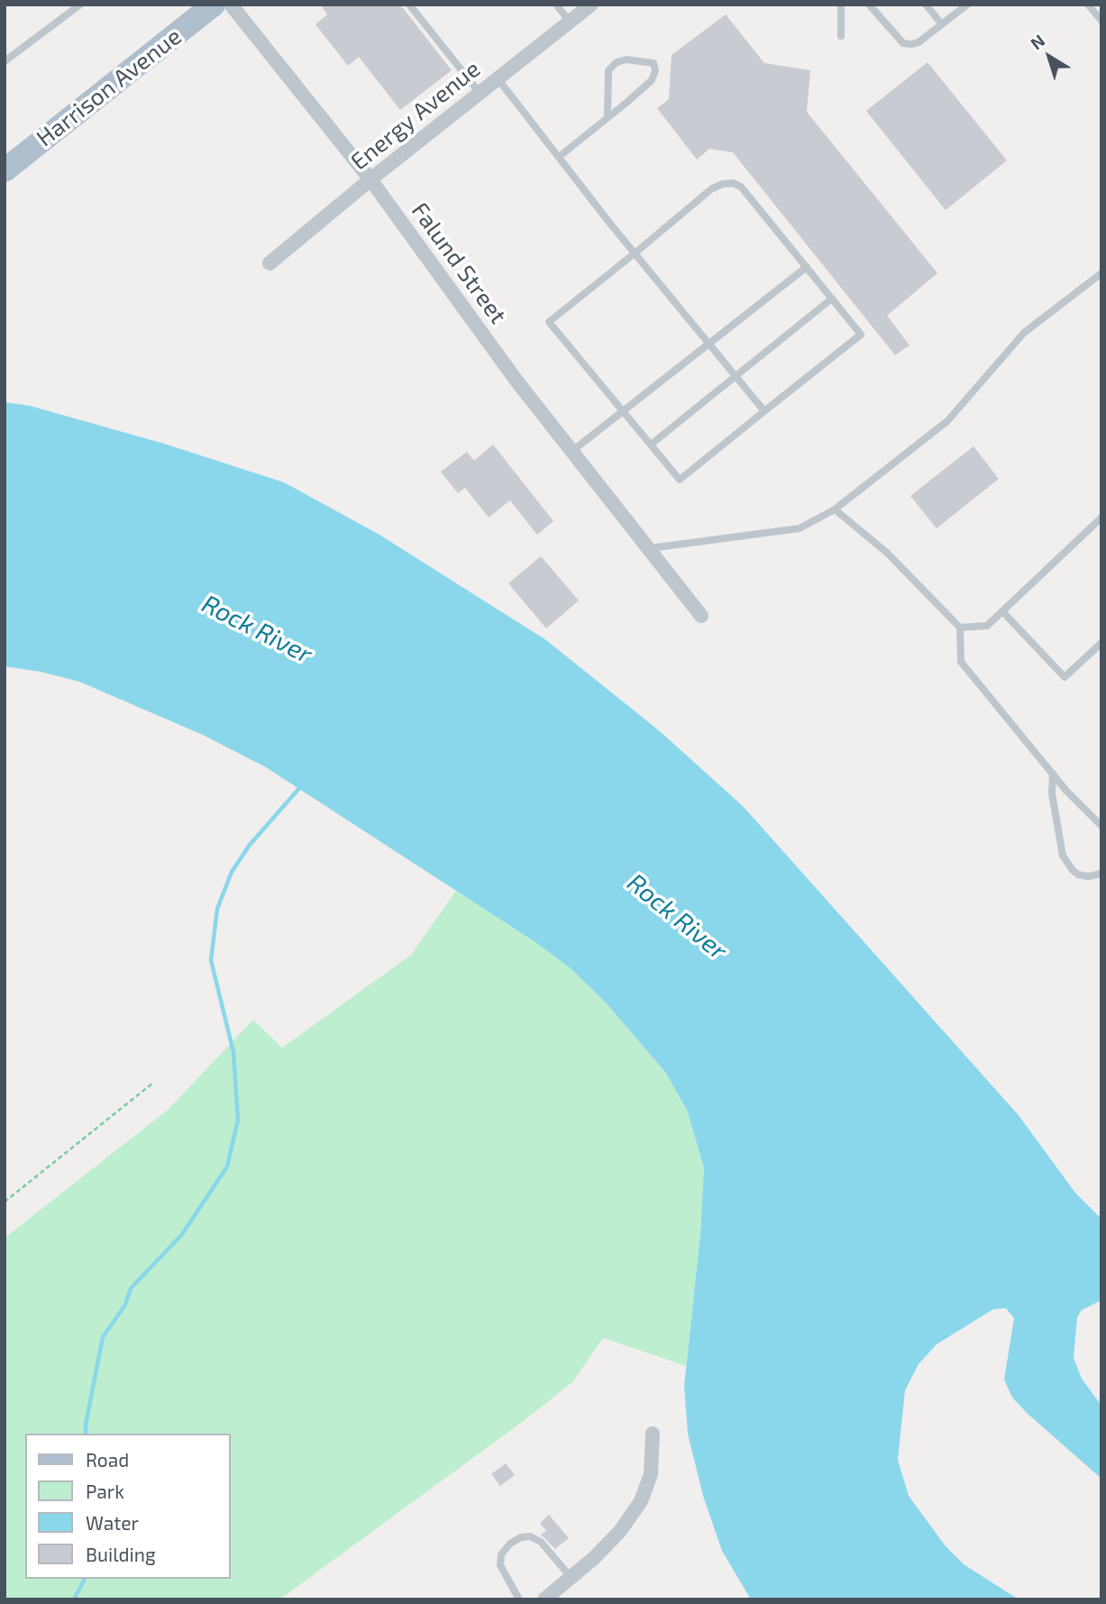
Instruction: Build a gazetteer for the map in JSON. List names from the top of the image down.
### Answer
{
  "streets": {
    "main road": ["Harrison Avenue"],
    "street": ["Energy Avenue", "Falund Street"]
  },
  "crossings": [
    ["Energy Avenue", "Falund Street"]
  ],
  "water": ["Rock River"],
  "legend": [
    "Road",
    "Park",
    "Water",
    "Building"
  ],
  "north": "top left"
}
